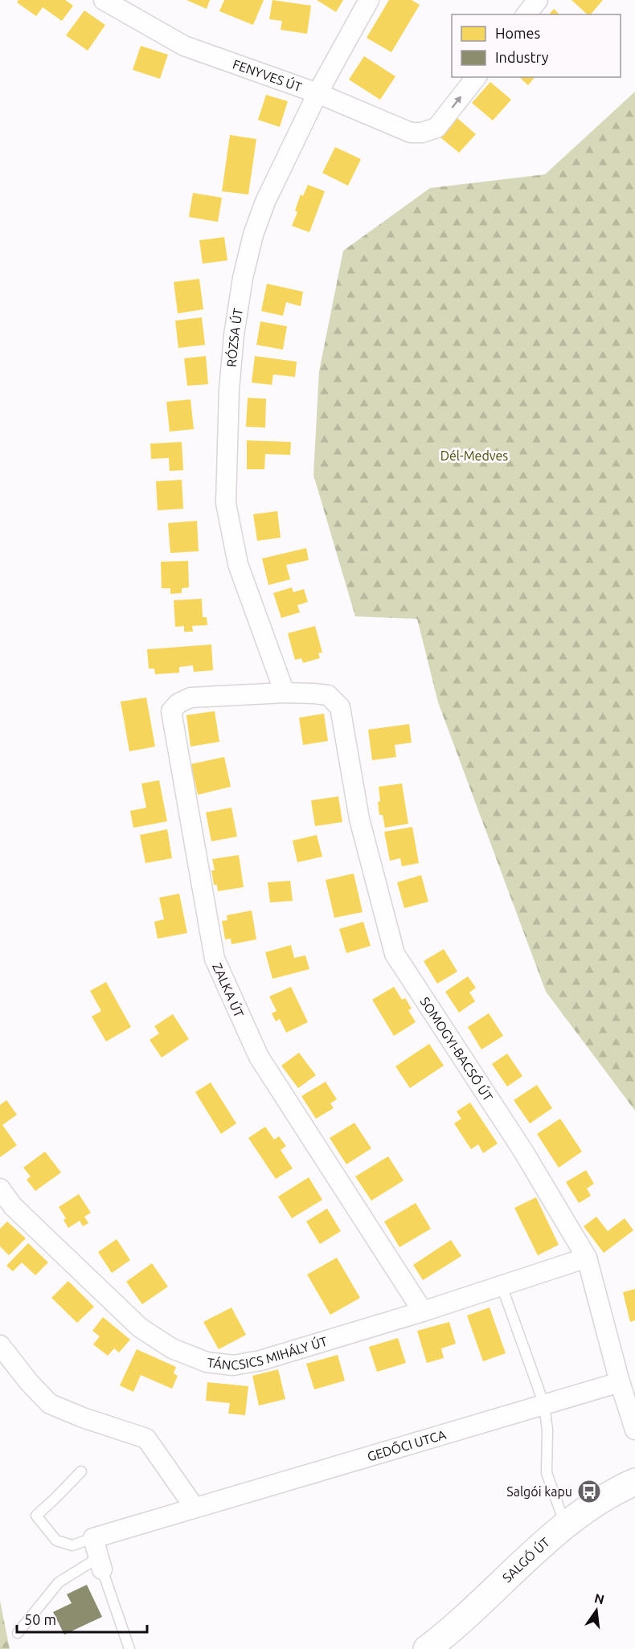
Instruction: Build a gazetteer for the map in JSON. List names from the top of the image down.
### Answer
{
  "streets": {
    "main road": ["SALGÓ ÚT"],
    "street": [
      "FENYVES ÚT",
      "RÓZSA ÚT",
      "ZALKA ÚT",
      "SOMOGYI-BACSÓ ÚT",
      "TÁNCSICS MIHÁLY ÚT",
      "GEDŐCI UTCA"
    ]
  },
  "crossings": [
    ["FENYVES ÚT", "RÓZSA ÚT"],
    ["RÓZSA ÚT", "ZALKA ÚT"],
    ["RÓZSA ÚT", "SOMOGYI-BACSÓ ÚT"],
    ["ZALKA ÚT", "SOMOGYI-BACSÓ ÚT"],
    ["ZALKA ÚT", "TÁNCSICS MIHÁLY ÚT"],
    ["SOMOGYI-BACSÓ ÚT", "TÁNCSICS MIHÁLY ÚT"],
    ["SOMOGYI-BACSÓ ÚT", "GEDŐCI UTCA"]
  ],
  "one_way": ["FENYVES ÚT"],
  "parks": ["Dél-Medves"],
  "places": {
    "bus stop": ["Salgói kapu"]
  },
  "legend": ["Homes", "Industry"],
  "scale_bar": "50 m",
  "north": "top"
}
